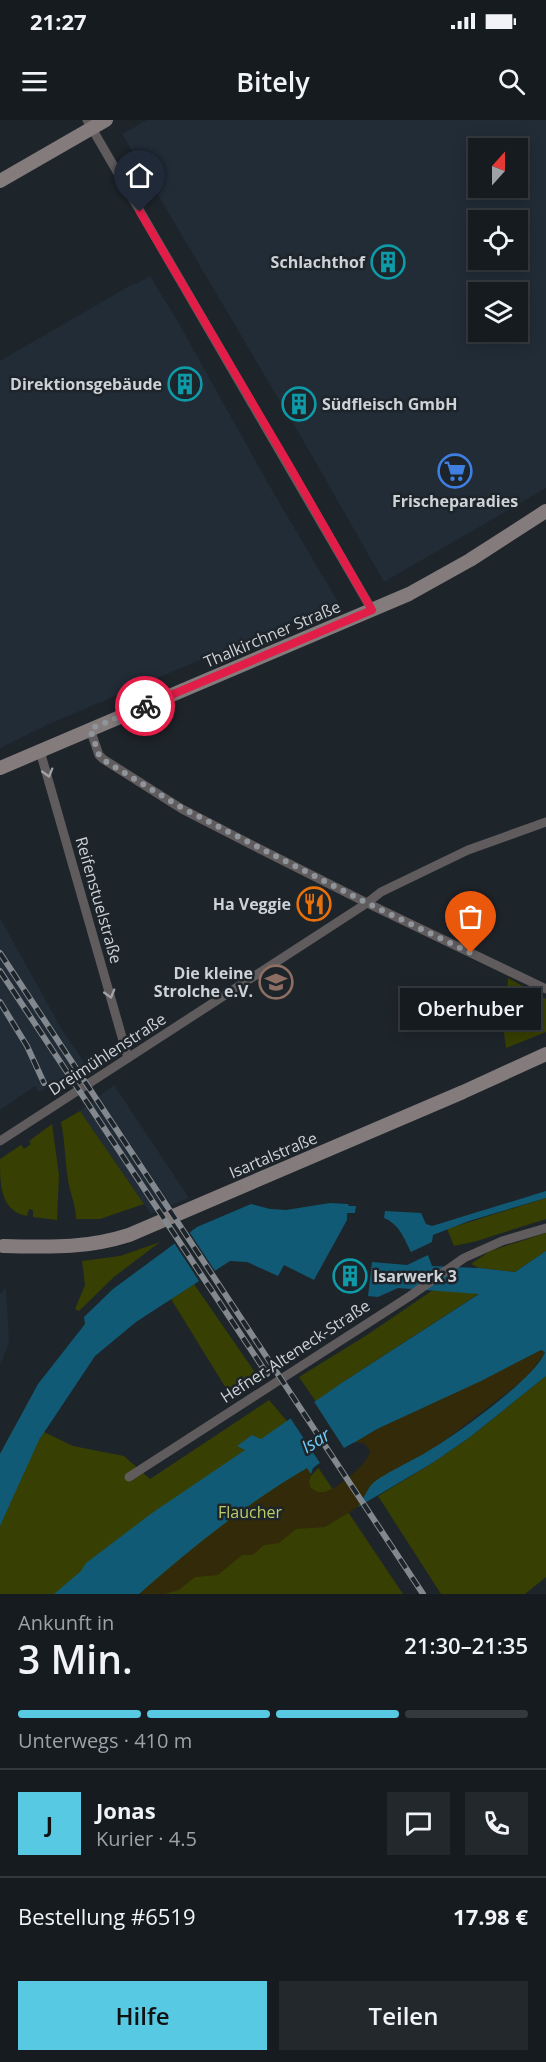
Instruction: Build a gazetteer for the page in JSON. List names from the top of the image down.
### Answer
{
  "streets": {
    "street": [
      "Thalkirchner Straße",
      "Reifenstuelstraße",
      "Dreimühlenstraße",
      "Isartalstraße",
      "Hefner-Alteneck-Straße"
    ]
  },
  "crossings": [
    ["Thalkirchner Straße", "Reifenstuelstraße"],
    ["Reifenstuelstraße", "Dreimühlenstraße"]
  ],
  "one_way": ["Reifenstuelstraße"],
  "water": ["Isar"],
  "parks": ["Flaucher"],
  "places": {
    "building": [
      "Schlachthof",
      "Direktionsgebäude",
      "Südfleisch GmbH",
      "Isarwerk 3"
    ],
    "supermarket": ["Frischeparadies"],
    "restaurant": ["Ha Veggie"],
    "other": ["Oberhuber"],
    "school or university": ["Die kleine Strolche e.V."]
  },
  "north": "top",
  "page": {
    "status": "21:27",
    "header": "Bitely",
    "bubble": "Oberhuber",
    "heading": ["3 Min.", "Ankunft in", "21:30–21:35"],
    "panel": [
      "Jonas",
      "Kurier · 4.5",
      "Bestellung #6519",
      "17.98 €"
    ],
    "bar": "Unterwegs · 410 m",
    "round": "J",
    "buttons": ["Hilfe", "Teilen"]
  }
}
